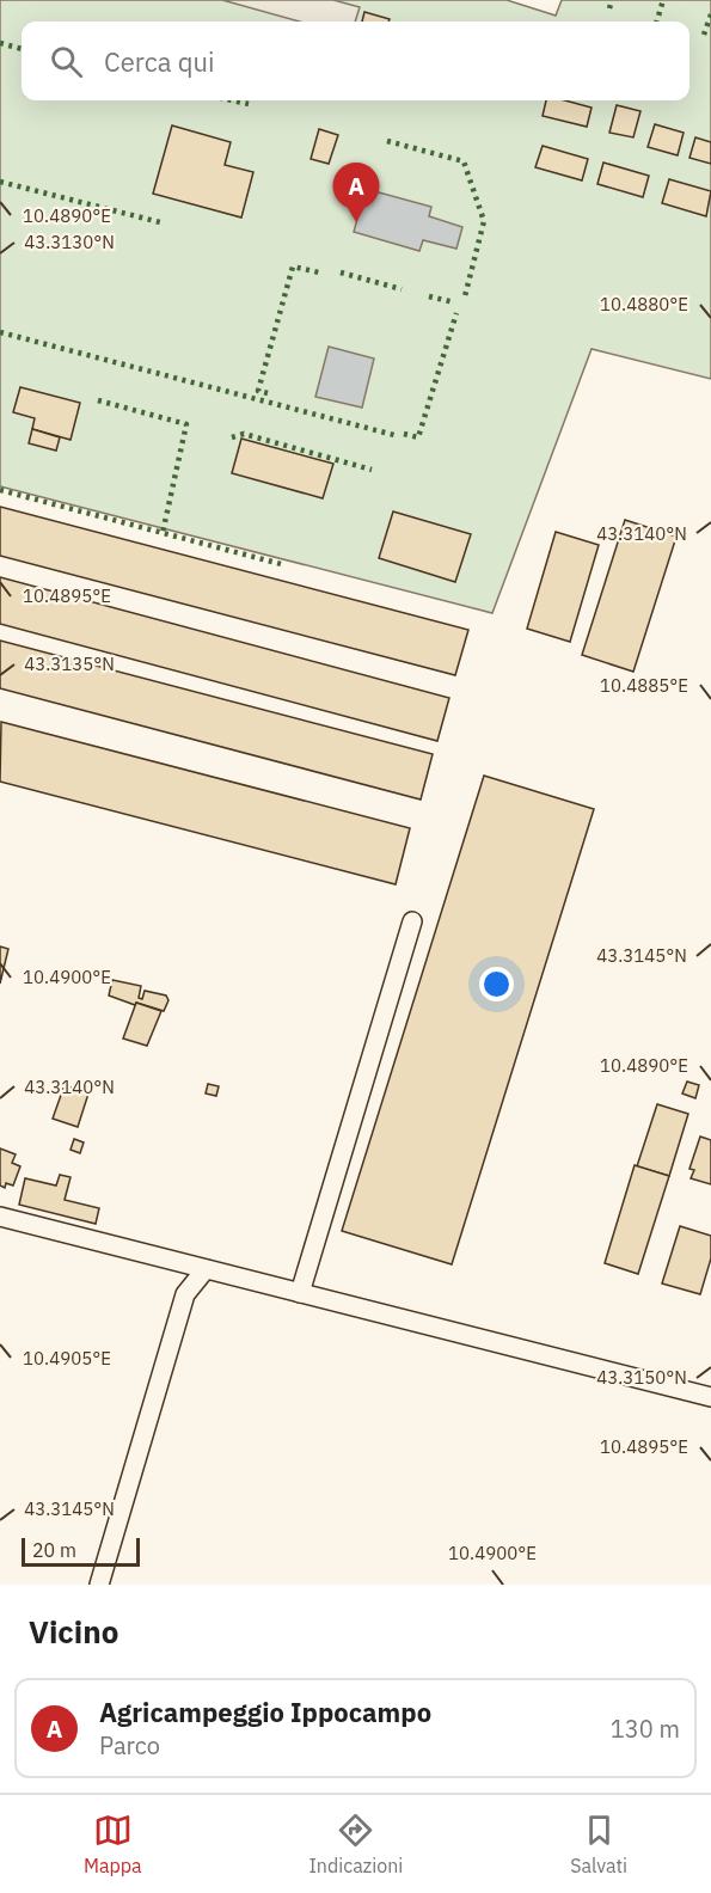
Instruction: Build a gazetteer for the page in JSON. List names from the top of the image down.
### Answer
{
  "scale_bar": "20 m",
  "page": {
    "search": "Cerca qui",
    "pins": "A",
    "scale": "20 m",
    "heading": "Vicino",
    "list": [
      {
        "mark": "A",
        "name": "Agricampeggio Ippocampo",
        "note": "Parco",
        "value": "130 m"
      }
    ],
    "nav": ["Mappa", "Indicazioni", "Salvati"]
  },
  "coordinates": [
    "10.4890°E",
    "43.3130°N",
    "10.4880°E",
    "43.3140°N",
    "10.4895°E",
    "43.3135°N",
    "10.4885°E",
    "43.3145°N",
    "10.4900°E",
    "10.4905°E",
    "43.3150°N"
  ]
}
